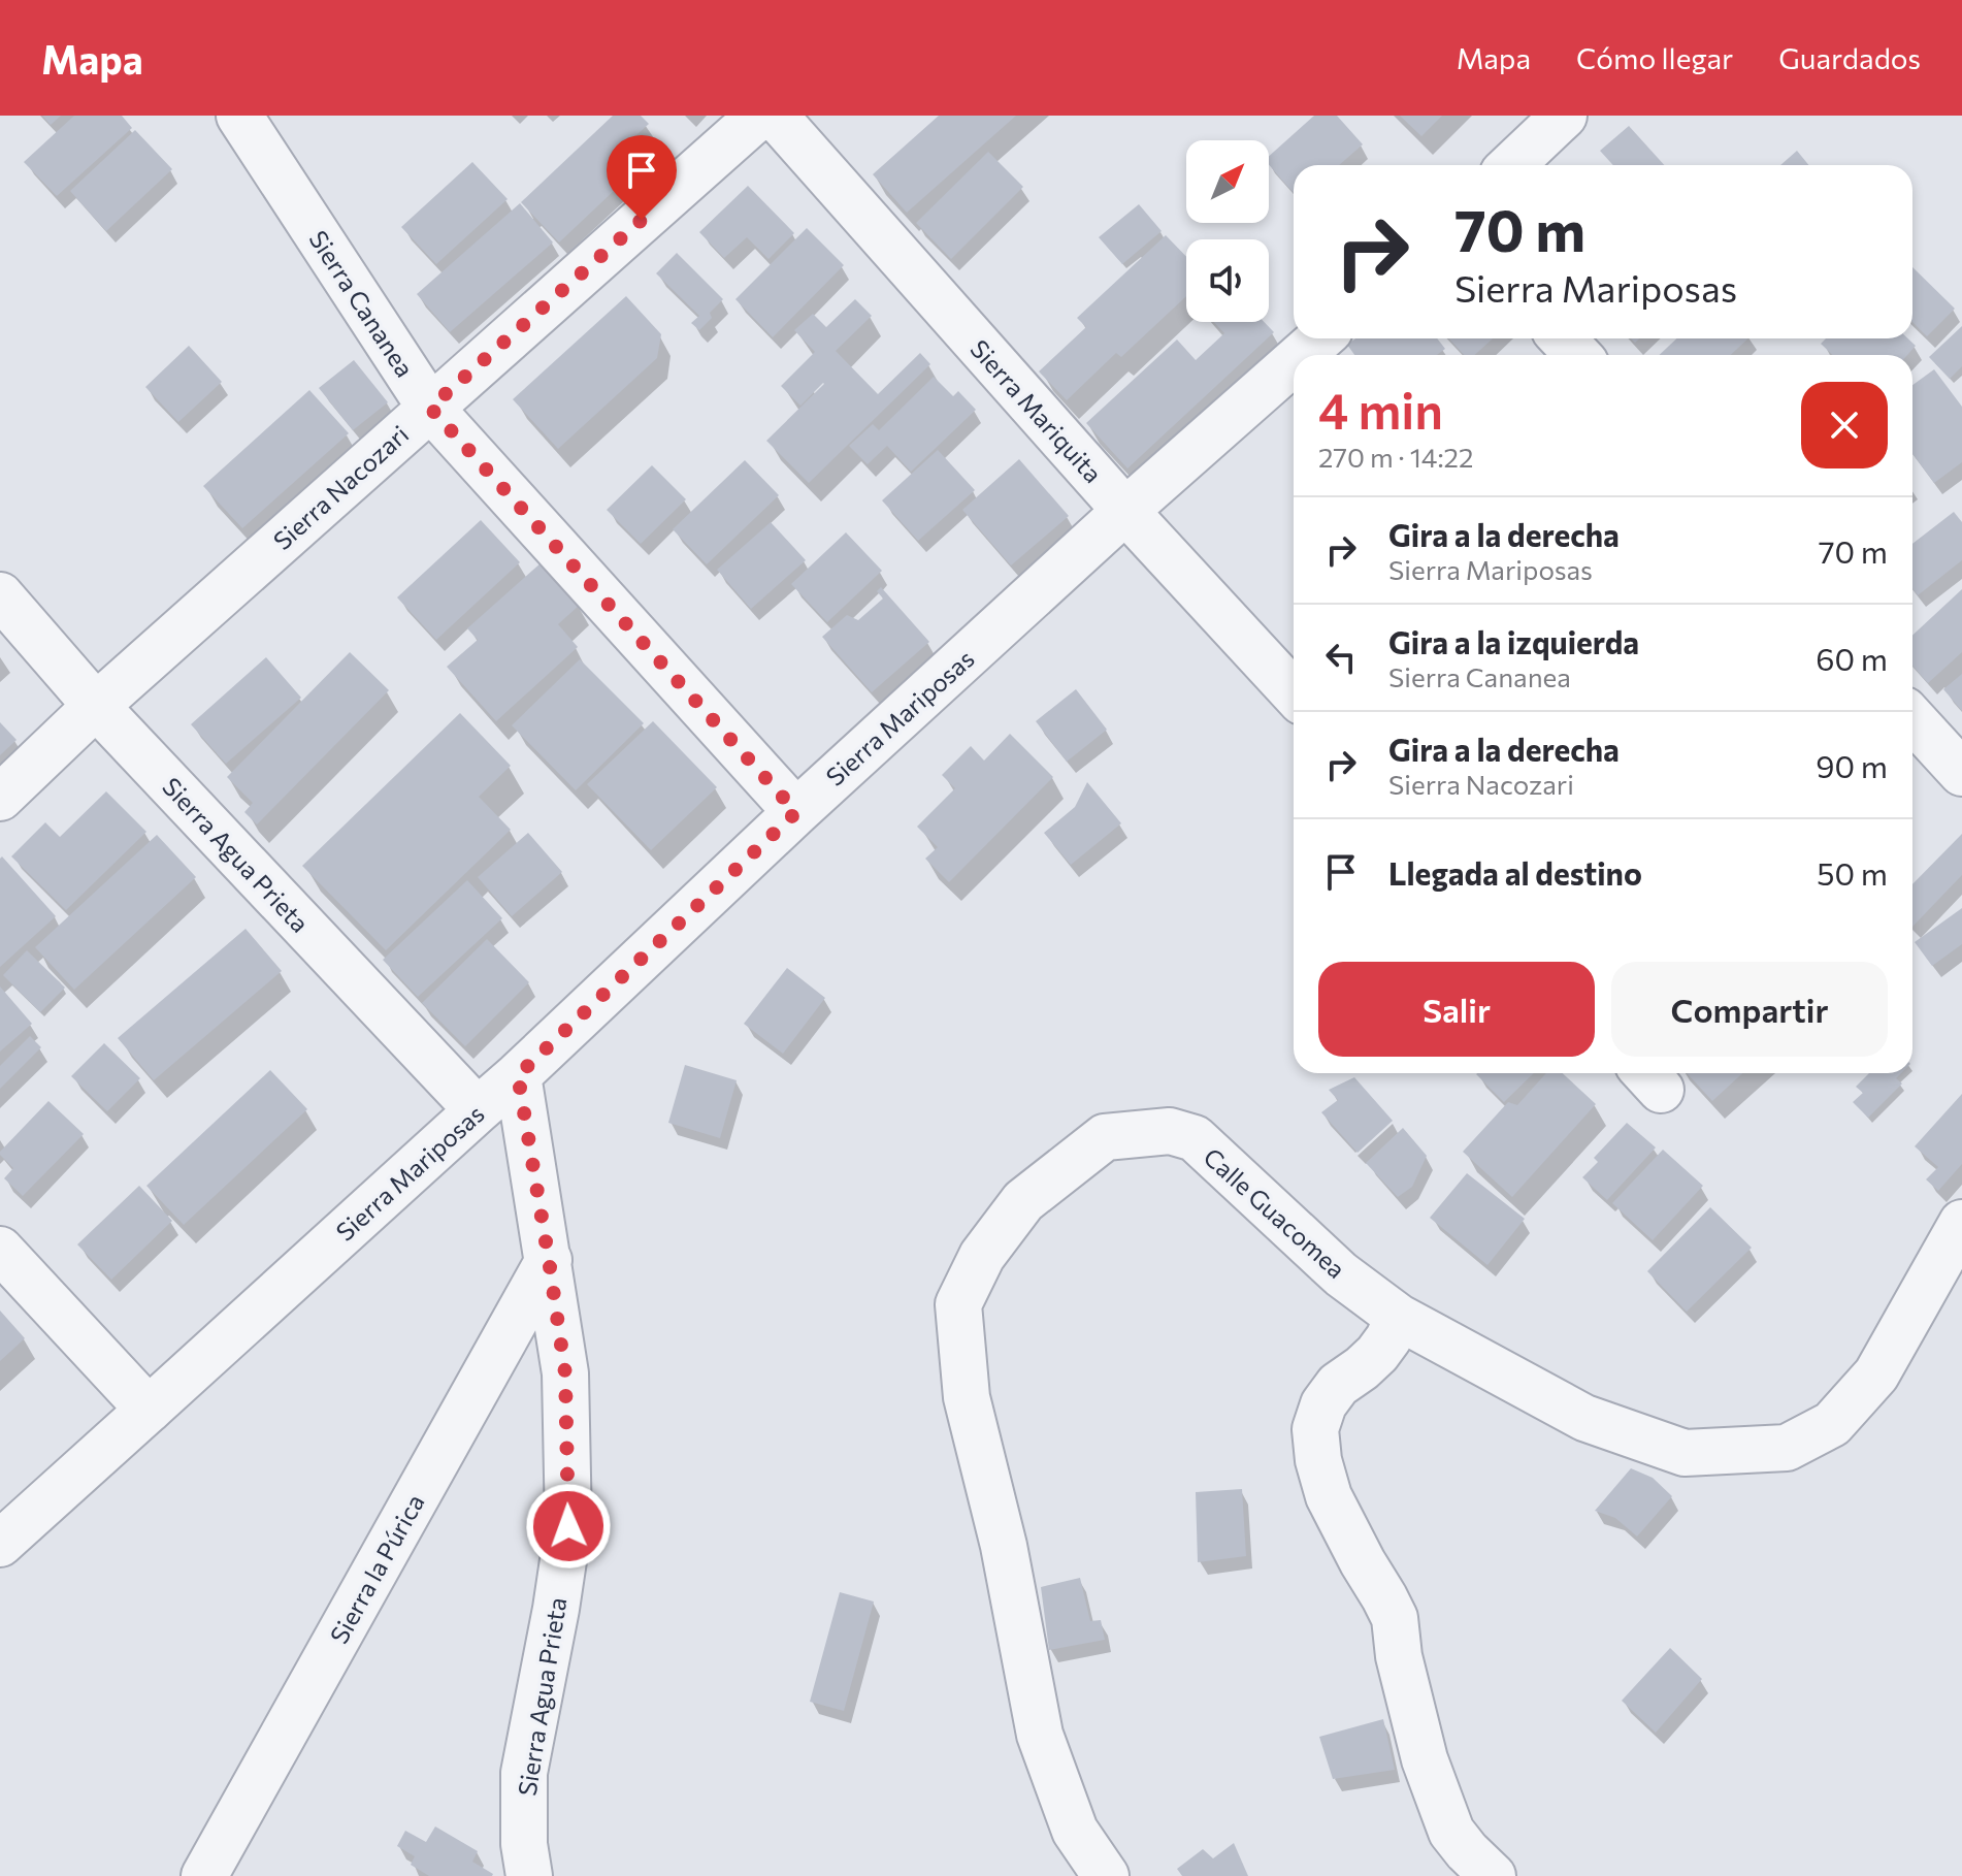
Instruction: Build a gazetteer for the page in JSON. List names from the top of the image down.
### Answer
{
  "streets": {
    "street": [
      "Sierra Cananea",
      "Sierra Mariquita",
      "Sierra Nacozari",
      "Sierra Mariposas",
      "Sierra Agua Prieta",
      "Calle Guacomea",
      "Sierra la Púrica"
    ]
  },
  "crossings": [
    ["Sierra Cananea", "Sierra Nacozari"],
    ["Sierra Cananea", "Sierra Mariposas"],
    ["Sierra Mariquita", "Sierra Mariposas"],
    ["Sierra Nacozari", "Sierra Agua Prieta"],
    ["Sierra Mariposas", "Sierra Agua Prieta"],
    ["Sierra Agua Prieta", "Sierra la Púrica"]
  ],
  "north": "top right",
  "page": {
    "header": "Mapa",
    "nav": ["Mapa", "Cómo llegar", "Guardados"],
    "turn": ["70 m", "Sierra Mariposas"],
    "heading": ["4 min", "270 m · 14:22"],
    "list": [
      {
        "name": "Gira a la derecha",
        "note": "Sierra Mariposas",
        "value": "70 m"
      },
      {
        "name": "Gira a la izquierda",
        "note": "Sierra Cananea",
        "value": "60 m"
      },
      {
        "name": "Gira a la derecha",
        "note": "Sierra Nacozari",
        "value": "90 m"
      },
      {
        "name": "Llegada al destino",
        "value": "50 m"
      }
    ],
    "buttons": ["Salir", "Compartir"]
  }
}
